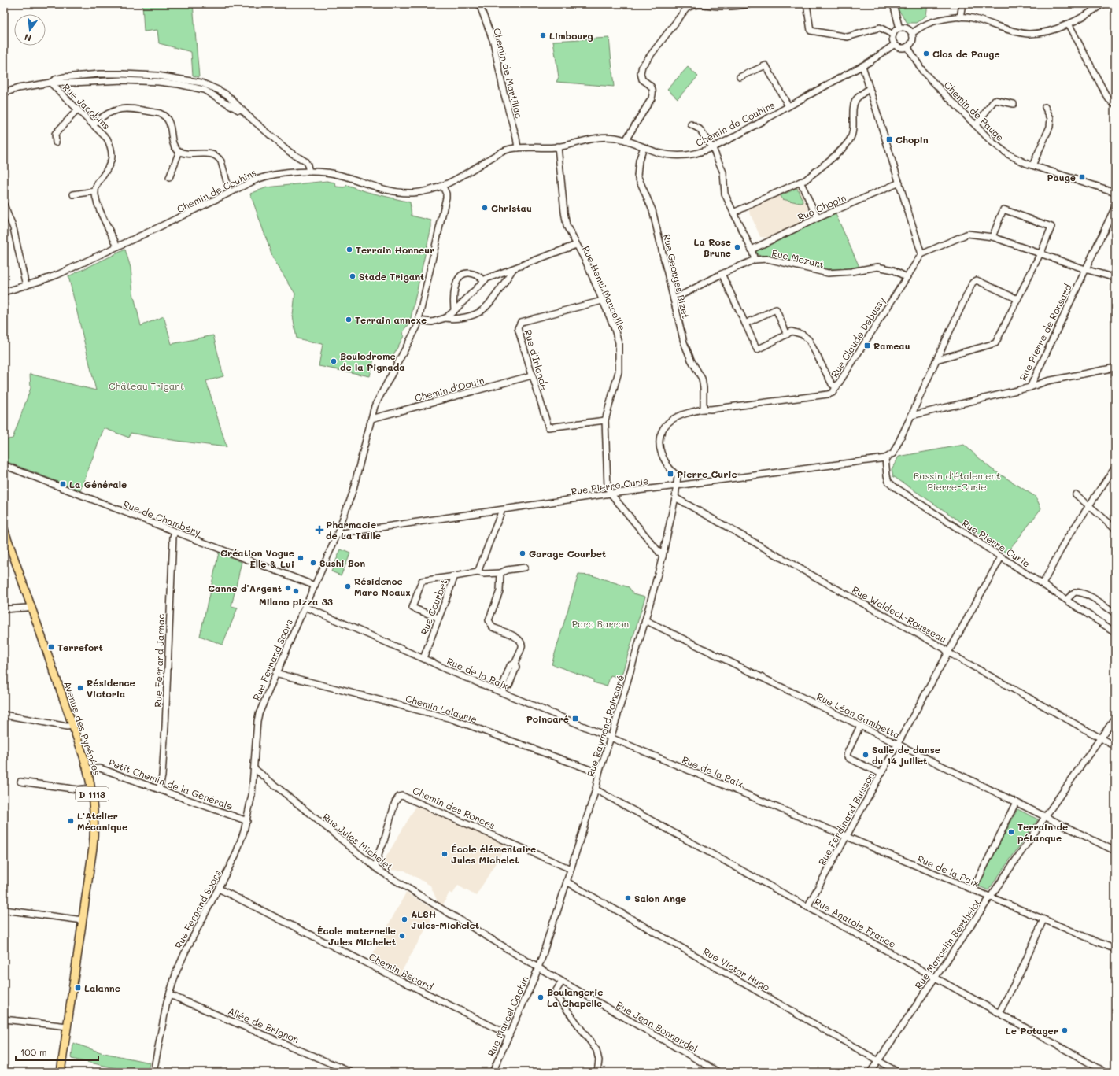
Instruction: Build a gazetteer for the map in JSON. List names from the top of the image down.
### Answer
{
  "streets": {
    "main road": ["Avenue des Pyrénées", "D 1113"],
    "street": [
      "Chemin de Martillac",
      "Rue Jacobins",
      "Chemin de Pauge",
      "Chemin de Couhins",
      "Rue Chopin",
      "Rue Mozart",
      "Rue Georges Bizet",
      "Rue Henri Marceille",
      "Rue Pierre de Ronsard",
      "Rue Claude Debussy",
      "Rue d'Irlande",
      "Chemin d'Oquin",
      "Rue Pierre Curie",
      "Rue de Chambéry",
      "Rue Courbet",
      "Rue Waldeck-Rousseau",
      "Rue Fernand Soors",
      "Rue Fernand Jarnac",
      "Rue de la Paix",
      "Chemin Lalaurie",
      "Rue Léon Gambetta",
      "Rue Raymond Poincaré",
      "Petit Chemin de la Générale",
      "Chemin des Ronces",
      "Rue Ferdinand Buisson",
      "Rue Jules Michelet",
      "Rue Anatole France",
      "Rue Marcelin Berthelot",
      "Rue Victor Hugo",
      "Chemin Bécard",
      "Rue Marcel Cachin",
      "Allée de Brignon",
      "Rue Jean Bonnardel"
    ]
  },
  "crossings": [
    ["Chemin de Martillac", "Chemin de Couhins"],
    ["Chemin de Pauge", "Chemin de Couhins"],
    ["Chemin de Couhins", "Rue Georges Bizet"],
    ["Chemin de Couhins", "Rue Henri Marceille"],
    ["Chemin de Couhins", "Rue Fernand Soors"],
    ["Rue Mozart", "Rue Georges Bizet"],
    ["Rue Mozart", "Rue Claude Debussy"],
    ["Rue Georges Bizet", "Rue Claude Debussy"],
    ["Rue Henri Marceille", "Rue d'Irlande"],
    ["Rue Henri Marceille", "Rue Pierre Curie"],
    ["Rue Pierre de Ronsard", "Rue Pierre Curie"],
    ["Rue Claude Debussy", "Rue Pierre Curie"],
    ["Rue Claude Debussy", "Rue Raymond Poincaré"],
    ["Rue d'Irlande", "Chemin d'Oquin"],
    ["Chemin d'Oquin", "Rue Fernand Soors"],
    ["Rue Pierre Curie", "Rue Fernand Soors"],
    ["Rue Pierre Curie", "Rue Raymond Poincaré"],
    ["Rue Pierre Curie", "Rue Ferdinand Buisson"],
    ["Rue de Chambéry", "Rue Fernand Soors"],
    ["Rue de Chambéry", "Rue Fernand Jarnac"],
    ["Rue Courbet", "Rue de la Paix"],
    ["Rue Waldeck-Rousseau", "Rue Raymond Poincaré"],
    ["Rue Waldeck-Rousseau", "Rue Ferdinand Buisson"],
    ["Rue Waldeck-Rousseau", "Rue Marcelin Berthelot"],
    ["Rue Fernand Soors", "Rue de la Paix"],
    ["Rue Fernand Soors", "Chemin Lalaurie"],
    ["Rue Fernand Soors", "Petit Chemin de la Générale"],
    ["Rue Fernand Soors", "Rue Jules Michelet"],
    ["Rue Fernand Soors", "Chemin Bécard"],
    ["Rue Fernand Soors", "Allée de Brignon"],
    ["Rue Fernand Jarnac", "Petit Chemin de la Générale"],
    ["Rue de la Paix", "Rue Raymond Poincaré"],
    ["Rue de la Paix", "Rue Ferdinand Buisson"],
    ["Rue de la Paix", "Rue Marcelin Berthelot"],
    ["Chemin Lalaurie", "Rue Raymond Poincaré"],
    ["Rue Léon Gambetta", "Rue Raymond Poincaré"],
    ["Rue Léon Gambetta", "Rue Ferdinand Buisson"],
    ["Rue Léon Gambetta", "Rue Marcelin Berthelot"],
    ["Rue Raymond Poincaré", "Chemin des Ronces"],
    ["Rue Raymond Poincaré", "Rue Jules Michelet"],
    ["Rue Raymond Poincaré", "Rue Anatole France"],
    ["Rue Raymond Poincaré", "Rue Victor Hugo"],
    ["Rue Raymond Poincaré", "Rue Marcel Cachin"],
    ["Rue Raymond Poincaré", "Rue Jean Bonnardel"],
    ["Avenue des Pyrénées", "Petit Chemin de la Générale"],
    ["Chemin des Ronces", "Rue Jules Michelet"],
    ["Rue Ferdinand Buisson", "Rue Anatole France"],
    ["Rue Jules Michelet", "Rue Marcel Cachin"],
    ["Rue Jules Michelet", "Rue Jean Bonnardel"],
    ["Rue Anatole France", "Rue Marcelin Berthelot"],
    ["Rue Marcelin Berthelot", "Rue Victor Hugo"],
    ["Chemin Bécard", "Rue Marcel Cachin"],
    ["Rue Marcel Cachin", "Rue Jean Bonnardel"]
  ],
  "parks": ["Château Trigant", "Bassin d'étalement Pierre-Curie", "Parc Barron"],
  "places": {
    "other": [
      "Limbourg",
      "Clos de Pauge",
      "Christau",
      "La Rose Brune",
      "Terrain Honneur",
      "Stade Trigant",
      "Terrain annexe",
      "Boulodrome de la Pignada",
      "Garage Courbet",
      "Création Vogue Elle & Lui",
      "Sushi Bon",
      "Résidence Marc Noaux",
      "Canne d’Argent",
      "Milano pizza 33",
      "Résidence Victoria",
      "Salle de danse du 14 juillet",
      "L'Atelier Mécanique",
      "Terrain de pétanque",
      "École élémentaire Jules Michelet",
      "Salon Ange",
      "ALSH Jules-Michelet",
      "École maternelle Jules Michelet",
      "Boulangerie La Chapelle",
      "Le Potager"
    ],
    "transit": [
      "Chopin",
      "Pauge",
      "Rameau",
      "Pierre Curie",
      "La Générale",
      "Terrefort",
      "Poincaré",
      "Lalanne"
    ],
    "health": ["Pharmacie de La Taille"]
  },
  "scale_bar": "100 m",
  "north": "bottom"
}
